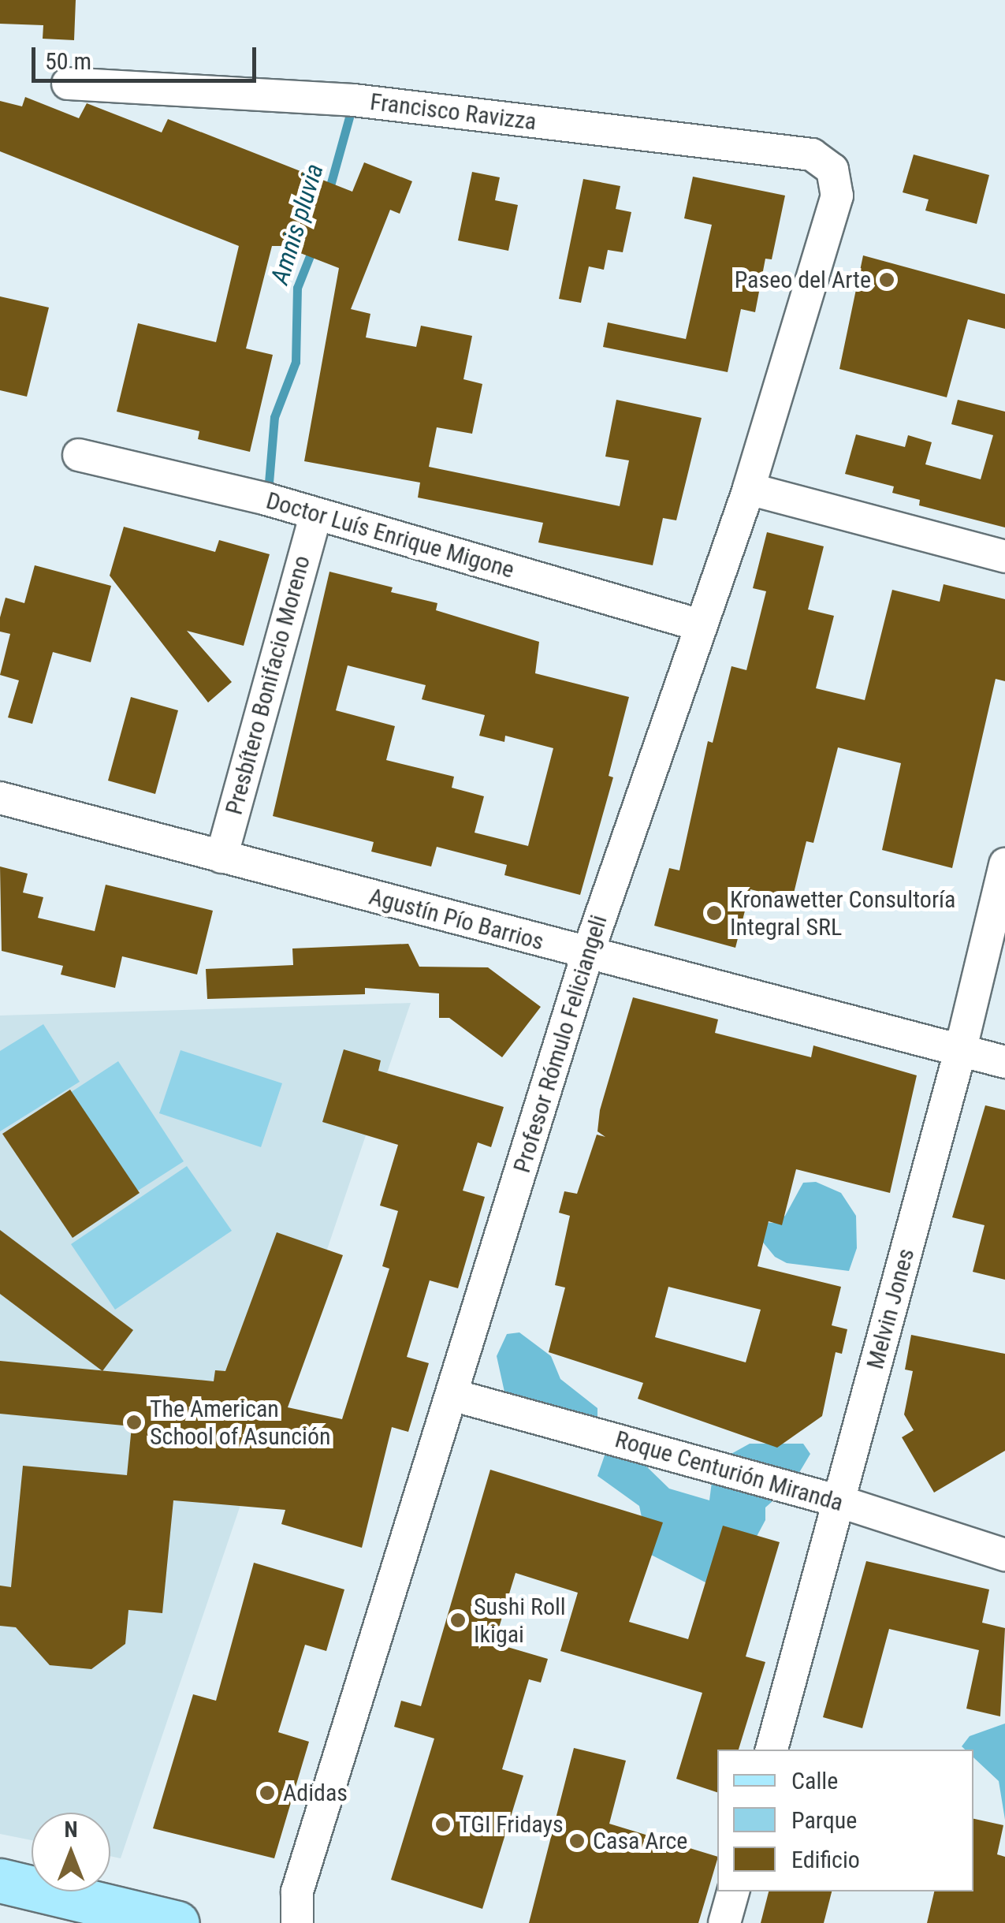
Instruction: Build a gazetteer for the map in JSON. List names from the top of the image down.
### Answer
{
  "streets": {
    "street": [
      "Francisco Ravizza",
      "Doctor Luís Enrique Migone",
      "Presbítero Bonifacio Moreno",
      "Agustín Pío Barrios",
      "Profesor Rómulo Feliciangeli",
      "Melvin Jones",
      "Roque Centurión Miranda"
    ]
  },
  "crossings": [
    ["Francisco Ravizza", "Profesor Rómulo Feliciangeli"],
    ["Doctor Luís Enrique Migone", "Presbítero Bonifacio Moreno"],
    ["Doctor Luís Enrique Migone", "Profesor Rómulo Feliciangeli"],
    ["Presbítero Bonifacio Moreno", "Agustín Pío Barrios"],
    ["Agustín Pío Barrios", "Profesor Rómulo Feliciangeli"],
    ["Agustín Pío Barrios", "Melvin Jones"],
    ["Profesor Rómulo Feliciangeli", "Roque Centurión Miranda"],
    ["Melvin Jones", "Roque Centurión Miranda"]
  ],
  "water": ["Amnis pluvia"],
  "places": [
    "Paseo del Arte",
    "Kronawetter Consultoría Integral SRL",
    "The American School of Asunción",
    "Sushi Roll Ikigai",
    "Adidas",
    "TGI Fridays",
    "Casa Arce"
  ],
  "legend": ["Calle", "Parque", "Edificio"],
  "scale_bar": "50 m",
  "north": "top"
}
